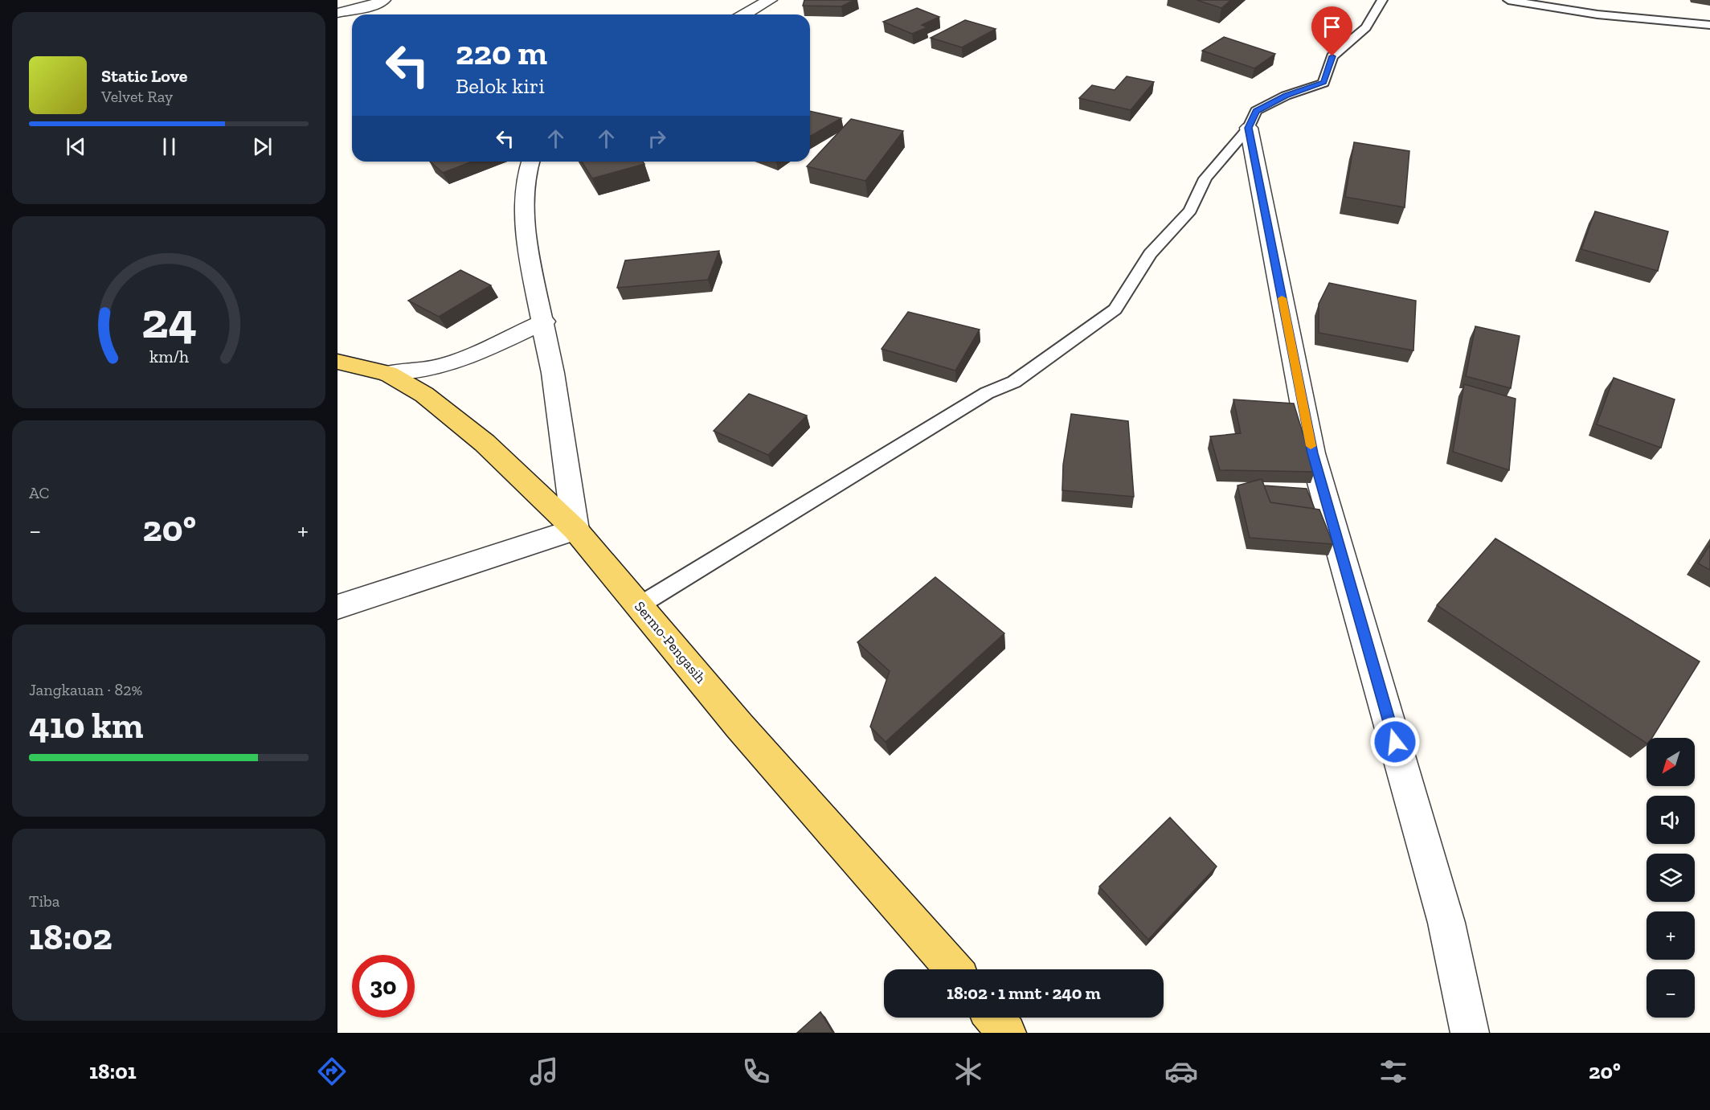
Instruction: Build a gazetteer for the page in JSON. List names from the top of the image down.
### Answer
{
  "streets": {
    "main road": ["Sermo-Pengasih"]
  },
  "north": "bottom left",
  "page": {
    "turn": ["220 m", "Belok kiri"],
    "song": ["Static Love", "Velvet Ray"],
    "tile": [
      "AC",
      ["Jangkauan · 82%", "410 km"],
      ["Tiba", "18:02"]
    ],
    "heat": ["−", "20°", "+"],
    "map_buttons": ["+", "−"],
    "limit": "30",
    "trip": "18:02 · 1 mnt · 240 m",
    "tabs": ["18:01", "20°"],
    "gauge": ["24", "km/h"]
  }
}
